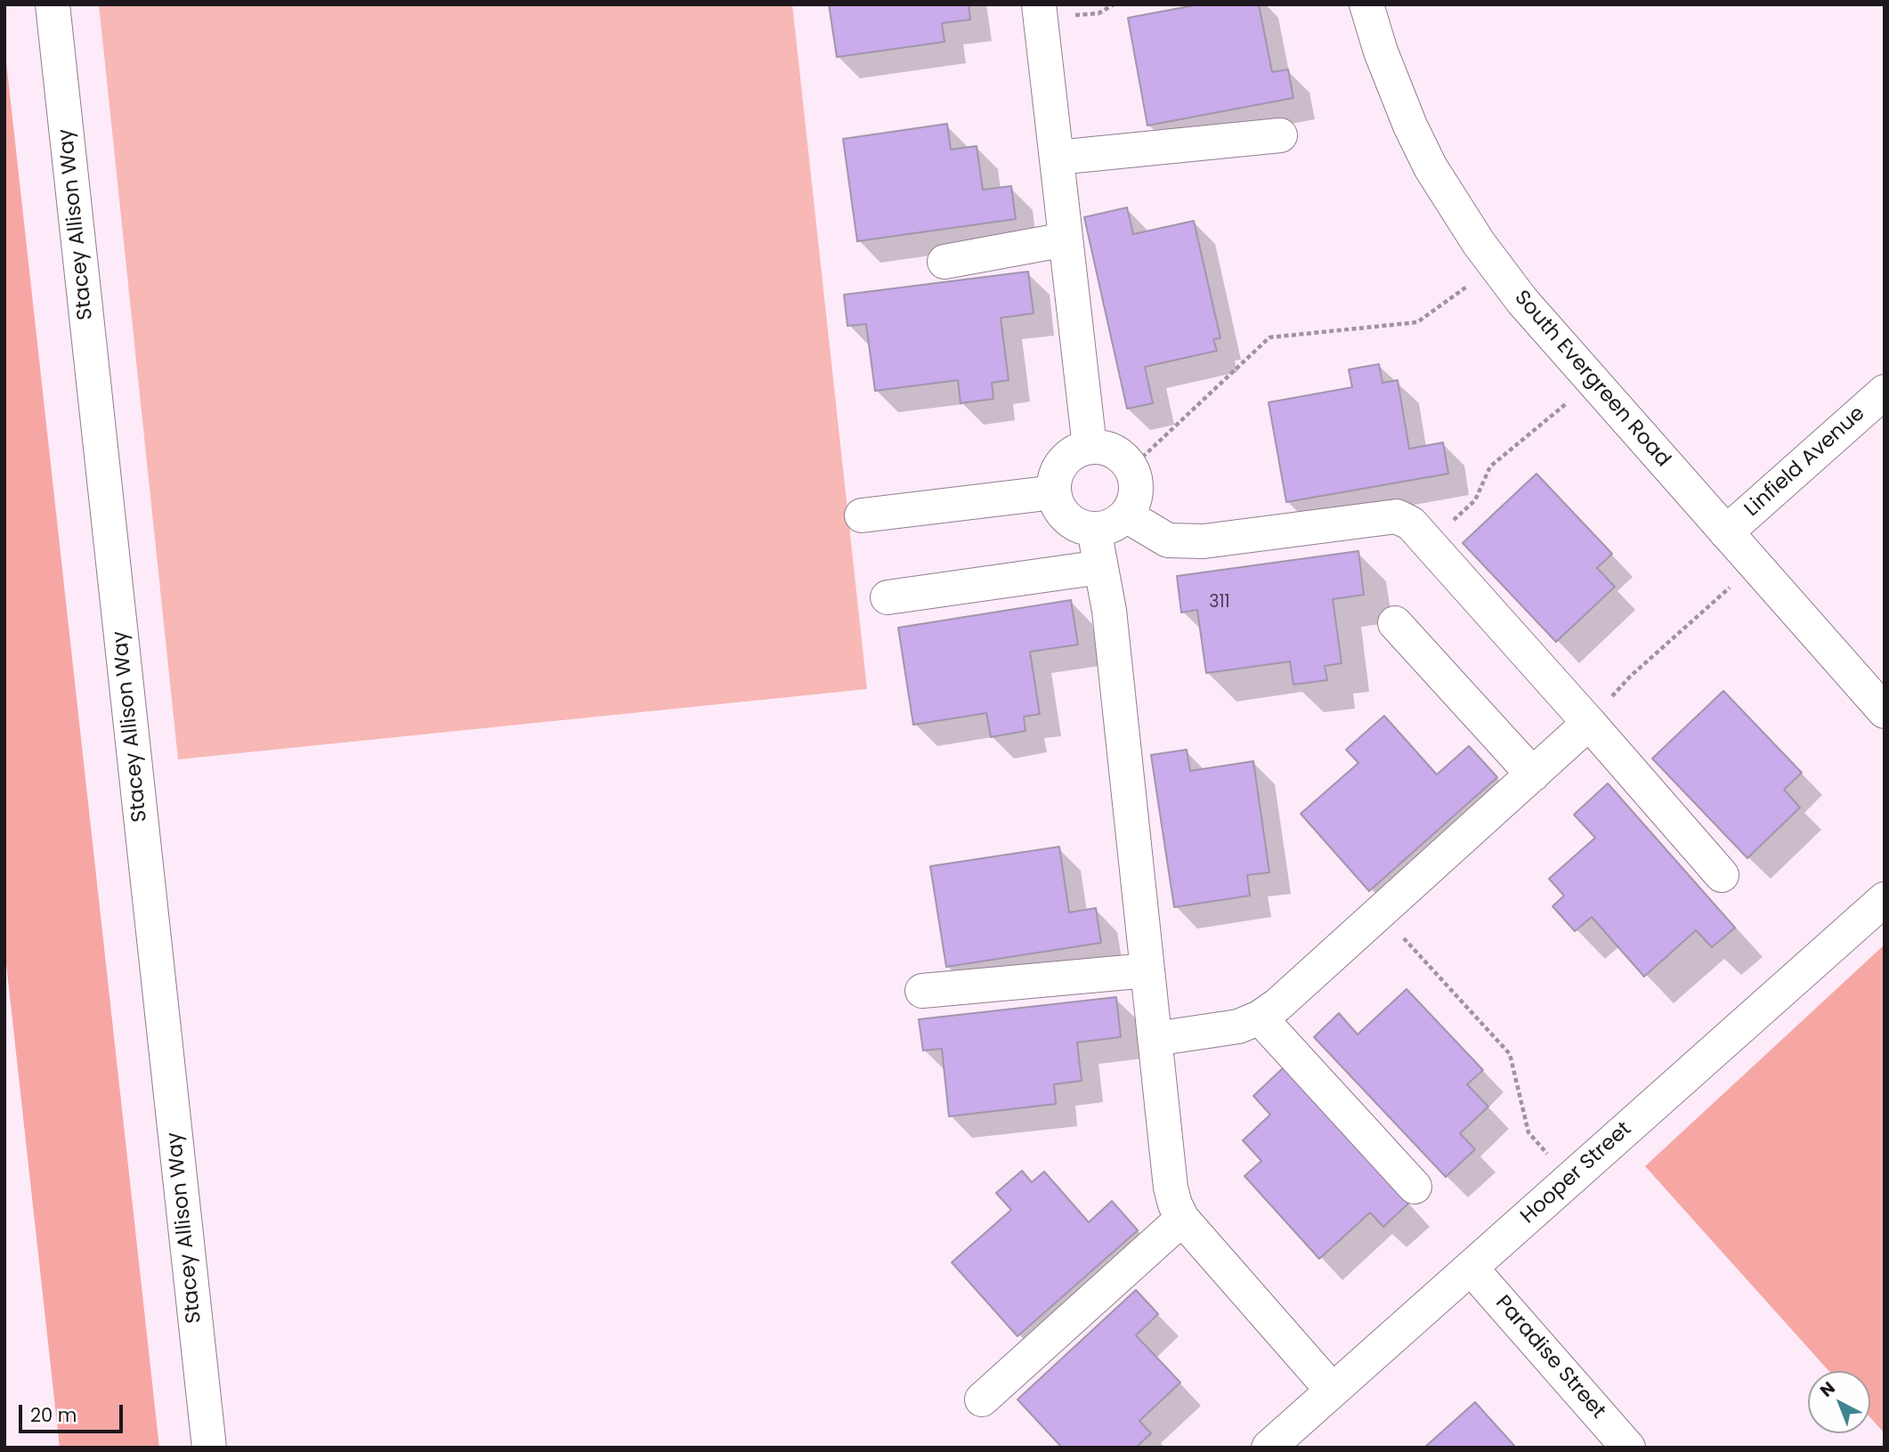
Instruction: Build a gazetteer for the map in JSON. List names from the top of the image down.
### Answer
{
  "streets": {
    "street": [
      "Stacey Allison Way",
      "South Evergreen Road",
      "Linfield Avenue",
      "Hooper Street",
      "Paradise Street"
    ]
  },
  "crossings": [
    ["South Evergreen Road", "Linfield Avenue"],
    ["Hooper Street", "Paradise Street"]
  ],
  "house_numbers": ["311"],
  "scale_bar": "20 m",
  "north": "top left"
}
